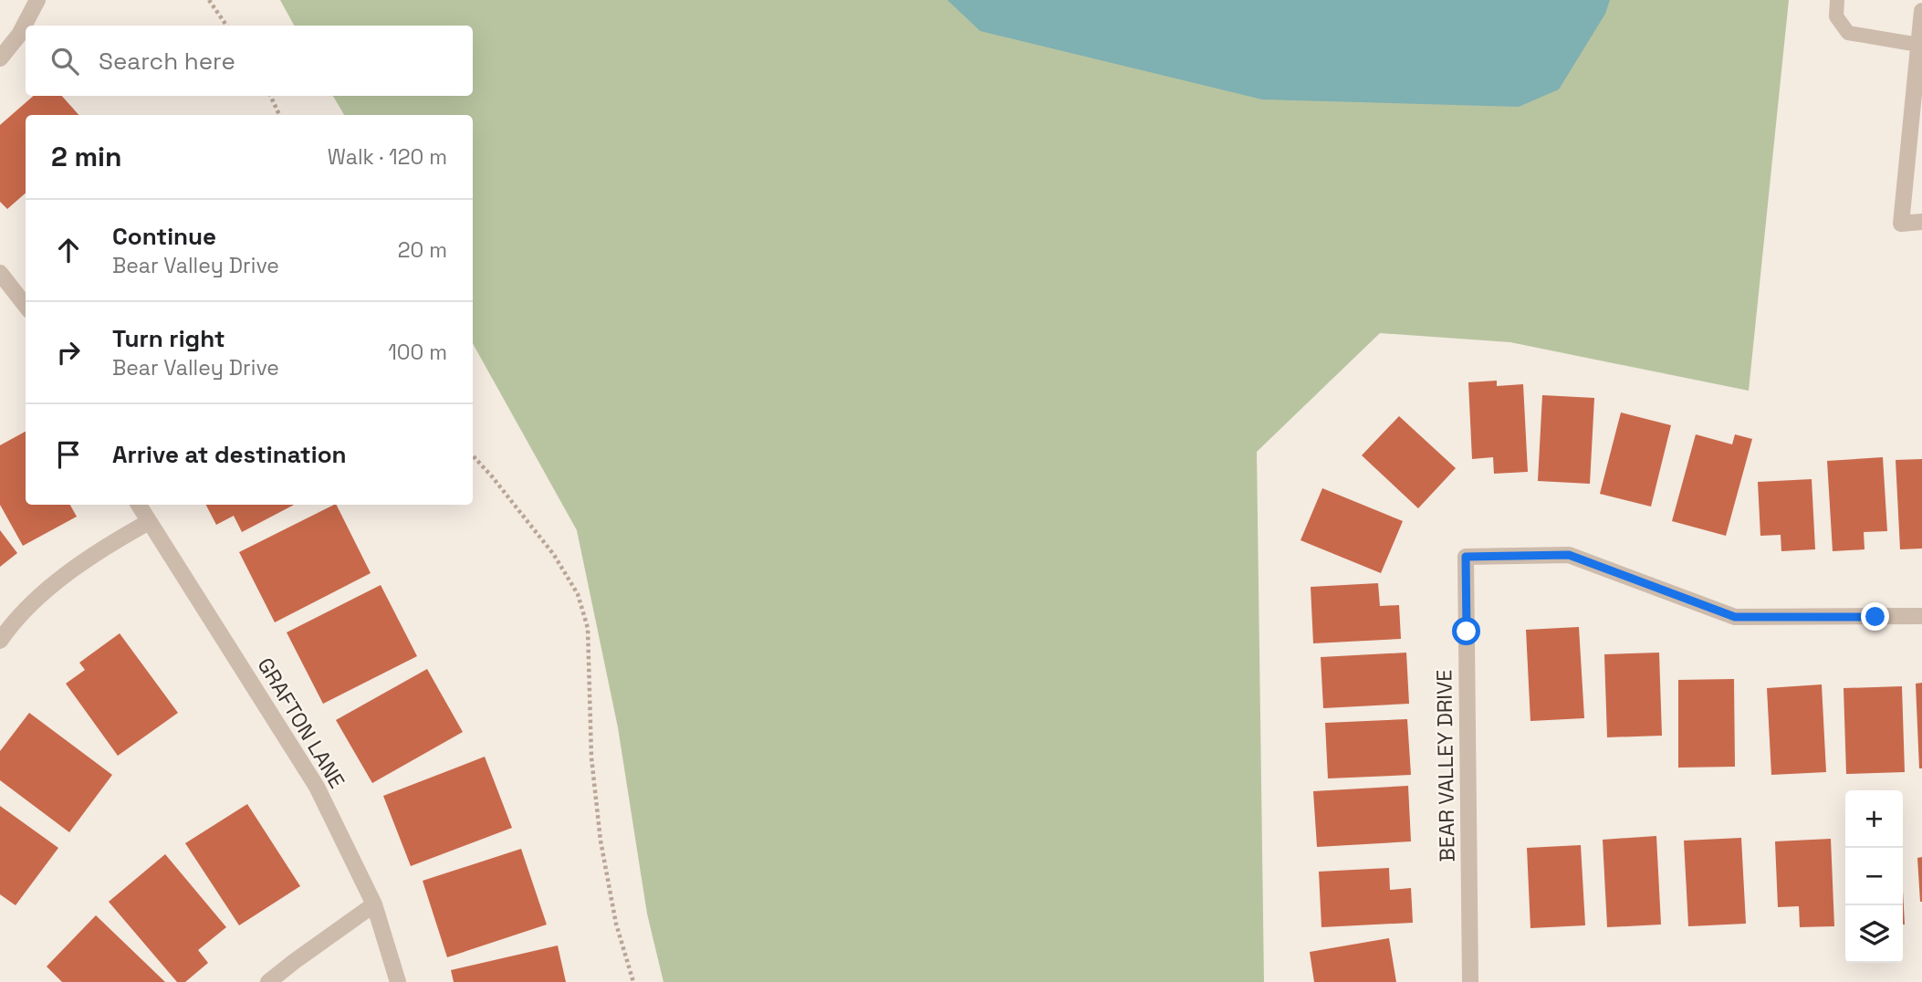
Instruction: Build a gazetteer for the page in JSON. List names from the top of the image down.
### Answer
{
  "streets": {
    "street": ["GRAFTON LANE", "BEAR VALLEY DRIVE"]
  },
  "page": {
    "search": "Search here",
    "heading": ["2 min", "Walk · 120 m"],
    "list": [
      ["Continue", "Bear Valley Drive", "20 m"],
      ["Turn right", "Bear Valley Drive", "100 m"],
      "Arrive at destination"
    ],
    "map_buttons": ["+", "−"]
  }
}
